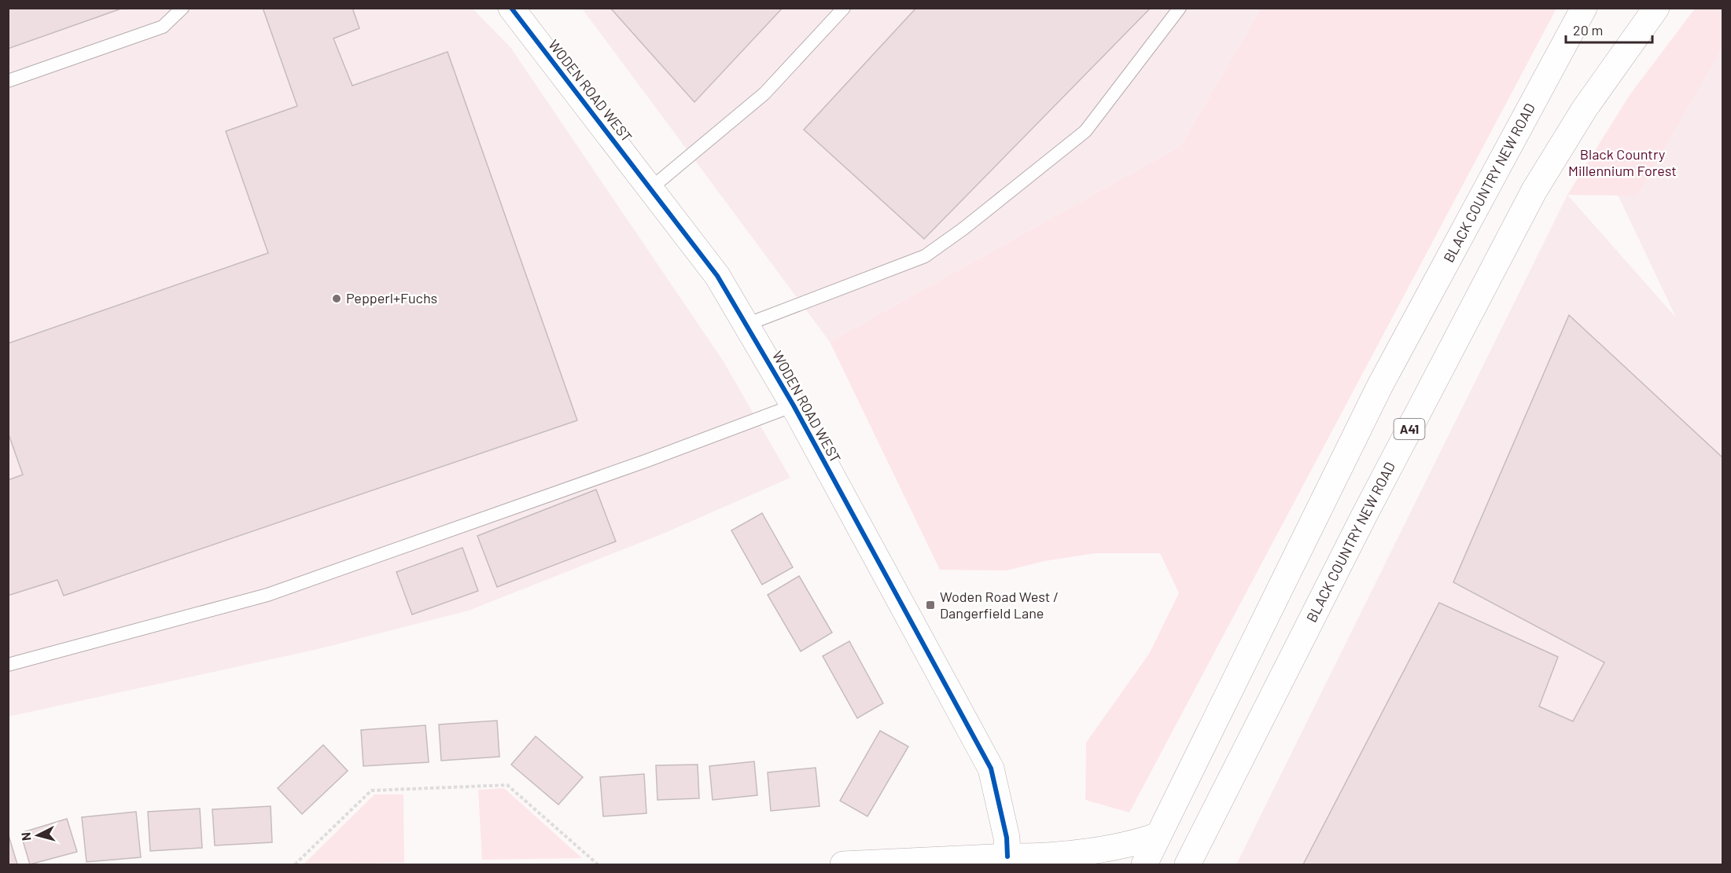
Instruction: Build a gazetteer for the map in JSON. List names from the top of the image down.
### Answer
{
  "streets": {
    "main road": ["WODEN ROAD WEST", "BLACK COUNTRY NEW ROAD", "A41"]
  },
  "parks": ["Black Country Millennium Forest"],
  "places": {
    "other": ["Pepperl+Fuchs"],
    "transit": ["Woden Road West / Dangerfield Lane"]
  },
  "scale_bar": "20 m",
  "north": "left"
}
